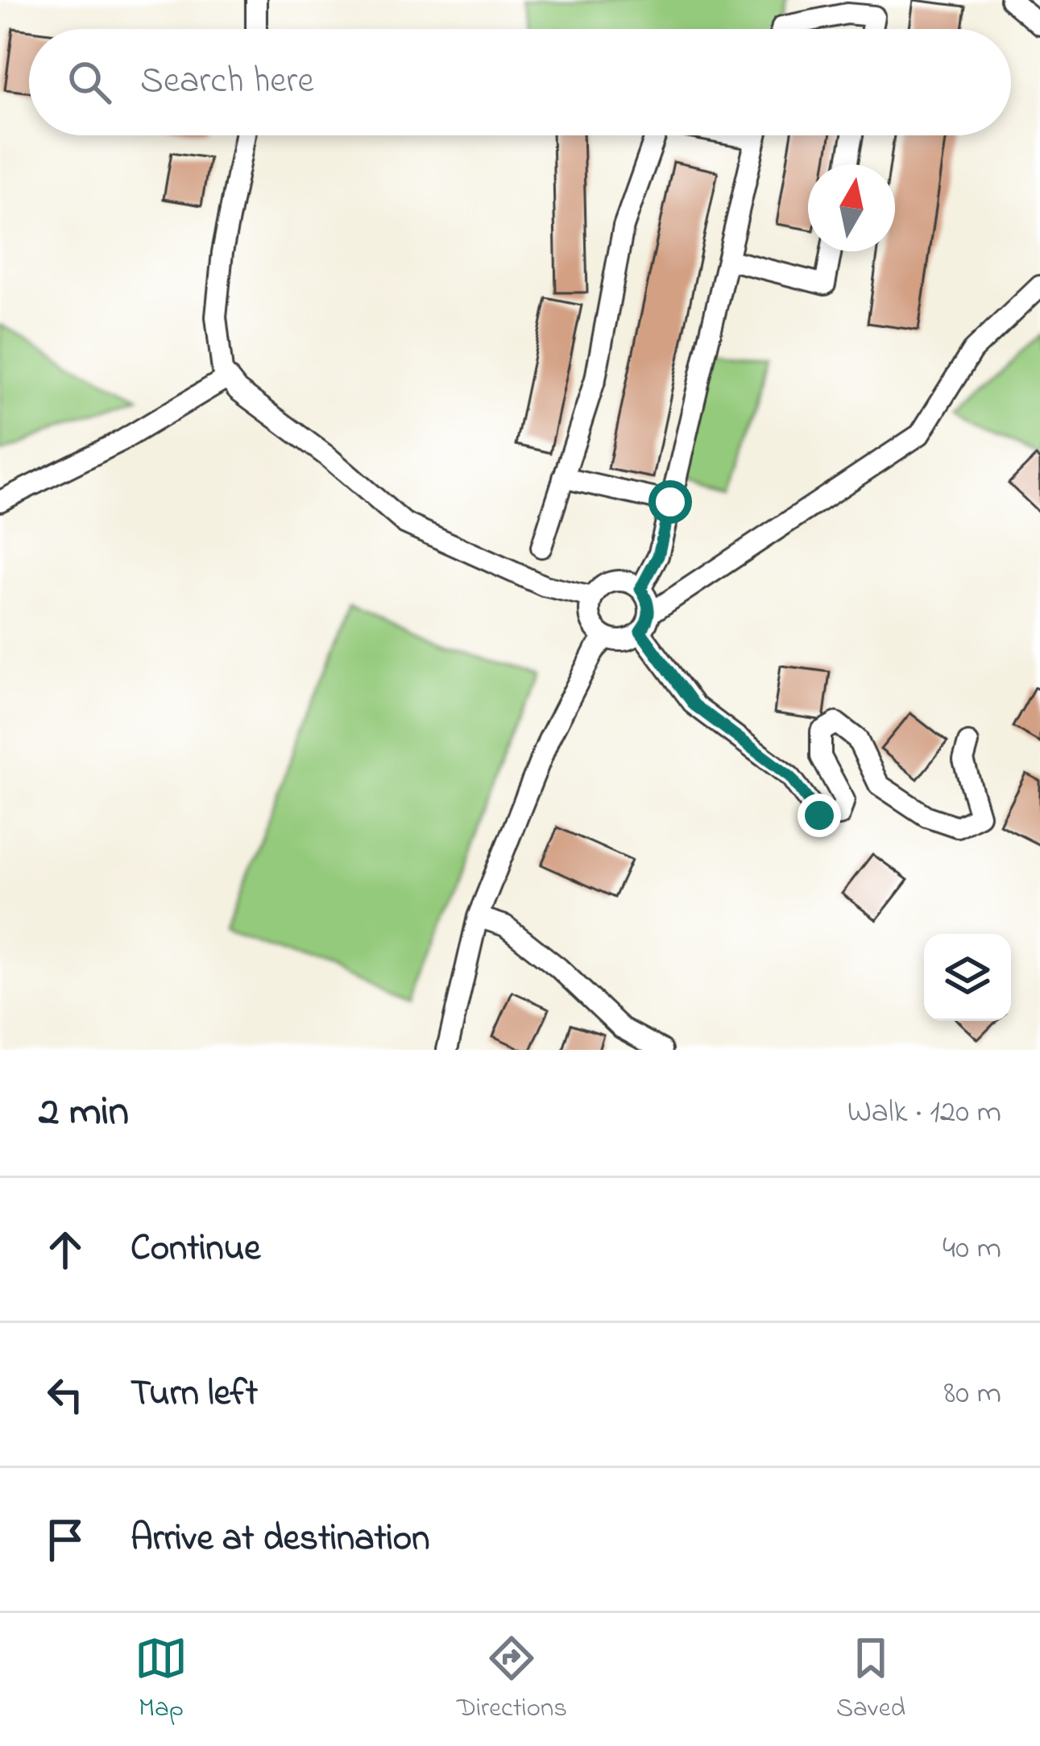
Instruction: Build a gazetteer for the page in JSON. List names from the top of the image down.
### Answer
{
  "north": "top",
  "page": {
    "search": "Search here",
    "heading": ["2 min", "Walk · 120 m"],
    "list": [
      ["Continue", "40 m"],
      ["Turn left", "80 m"],
      "Arrive at destination"
    ],
    "nav": ["Map", "Directions", "Saved"]
  }
}
